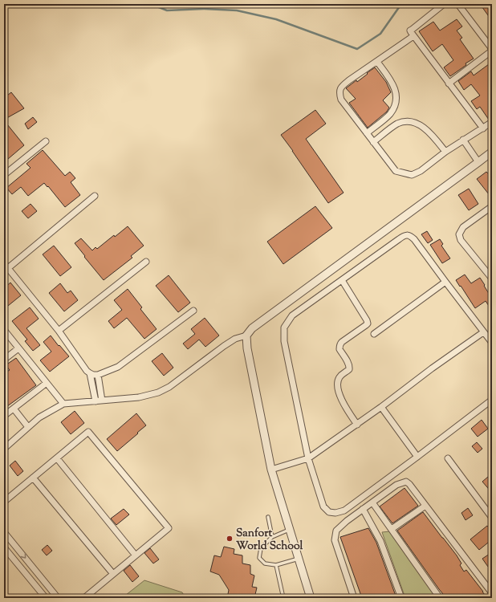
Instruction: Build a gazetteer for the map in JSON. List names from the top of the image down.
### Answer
{
  "places": ["Sanfort World School"]
}
